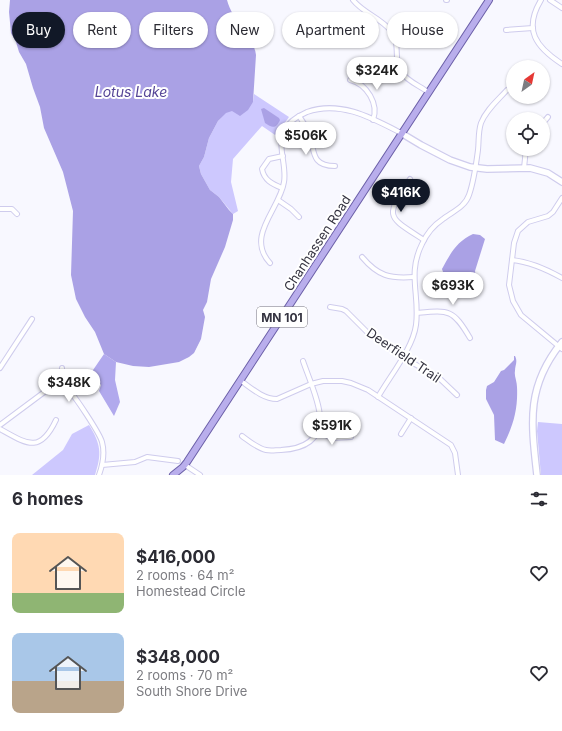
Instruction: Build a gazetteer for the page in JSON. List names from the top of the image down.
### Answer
{
  "streets": {
    "main road": ["Chanhassen Road", "MN 101"],
    "street": ["Deerfield Trail"]
  },
  "water": ["Lotus Lake"],
  "north": "top right",
  "page": {
    "chip": [
      "Buy",
      "Rent",
      "Filters",
      "New",
      "Apartment",
      "House"
    ],
    "price": [
      "$324K",
      "$506K",
      "$416K",
      "$693K",
      "$348K",
      "$591K"
    ],
    "heading": "6 homes",
    "list": [
      {
        "name": "$416,000",
        "note": "2 rooms · 64 m² · Homestead Circle"
      },
      {
        "name": "$348,000",
        "note": "2 rooms · 70 m² · South Shore Drive"
      }
    ]
  }
}
